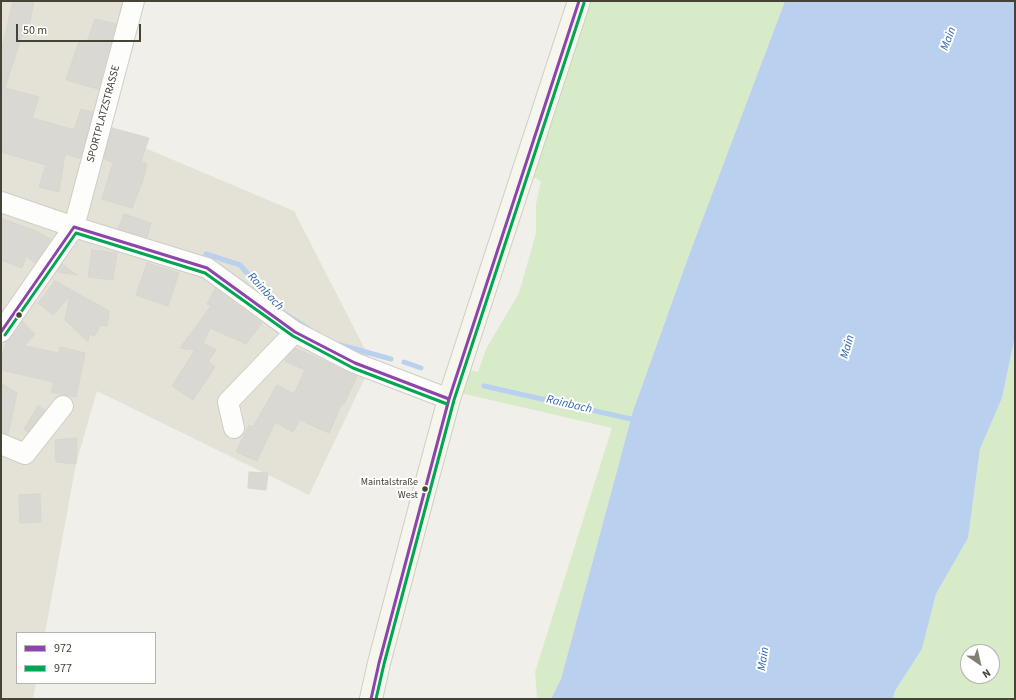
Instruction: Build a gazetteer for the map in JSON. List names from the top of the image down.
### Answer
{
  "streets": {
    "street": ["SPORTPLATZSTRASSE"]
  },
  "water": ["Main", "Rainbach"],
  "places": ["Maintalstraße West"],
  "lines": ["transit line 972", "transit line 977"],
  "legend": ["972", "977"],
  "scale_bar": "50 m",
  "north": "bottom right"
}
